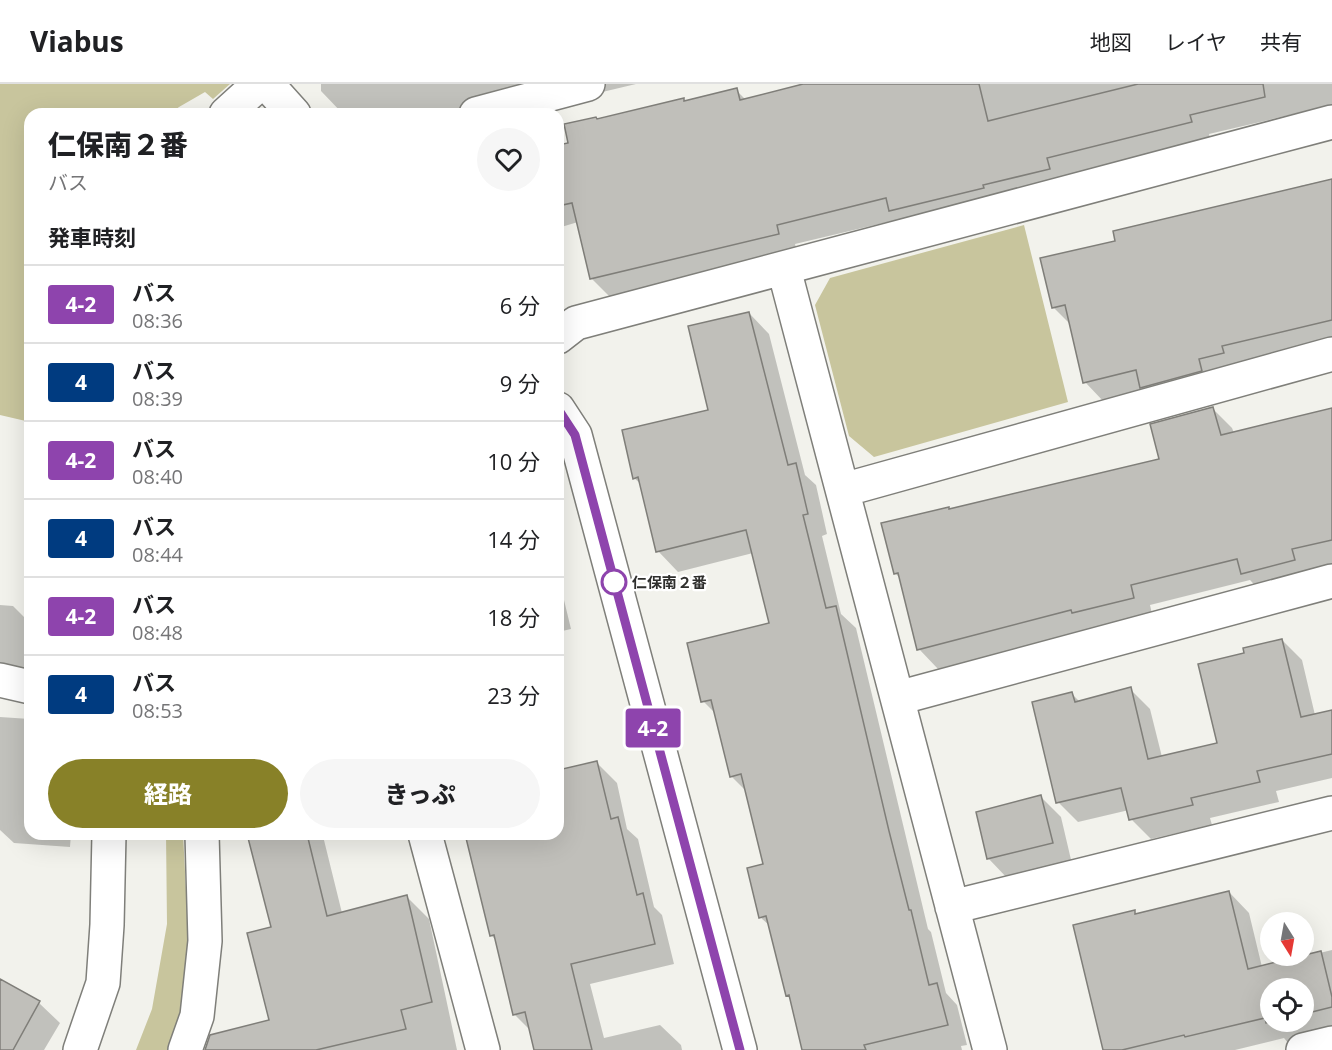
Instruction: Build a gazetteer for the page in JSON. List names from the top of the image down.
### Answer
{
  "places": ["仁保南２番"],
  "lines": ["bus line 4-2"],
  "north": "bottom",
  "page": {
    "header": "Viabus",
    "nav": ["地図", "レイヤ", "共有"],
    "on_map": "4-2",
    "heading": [
      ["仁保南２番", "バス"],
      "発車時刻"
    ],
    "list": [
      {
        "mark": "4-2",
        "name": "バス",
        "note": "08:36",
        "value": "6 分"
      },
      {
        "mark": "4",
        "name": "バス",
        "note": "08:39",
        "value": "9 分"
      },
      {
        "mark": "4-2",
        "name": "バス",
        "note": "08:40",
        "value": "10 分"
      },
      {
        "mark": "4",
        "name": "バス",
        "note": "08:44",
        "value": "14 分"
      },
      {
        "mark": "4-2",
        "name": "バス",
        "note": "08:48",
        "value": "18 分"
      },
      {
        "mark": "4",
        "name": "バス",
        "note": "08:53",
        "value": "23 分"
      }
    ],
    "buttons": ["経路", "きっぷ"]
  }
}
